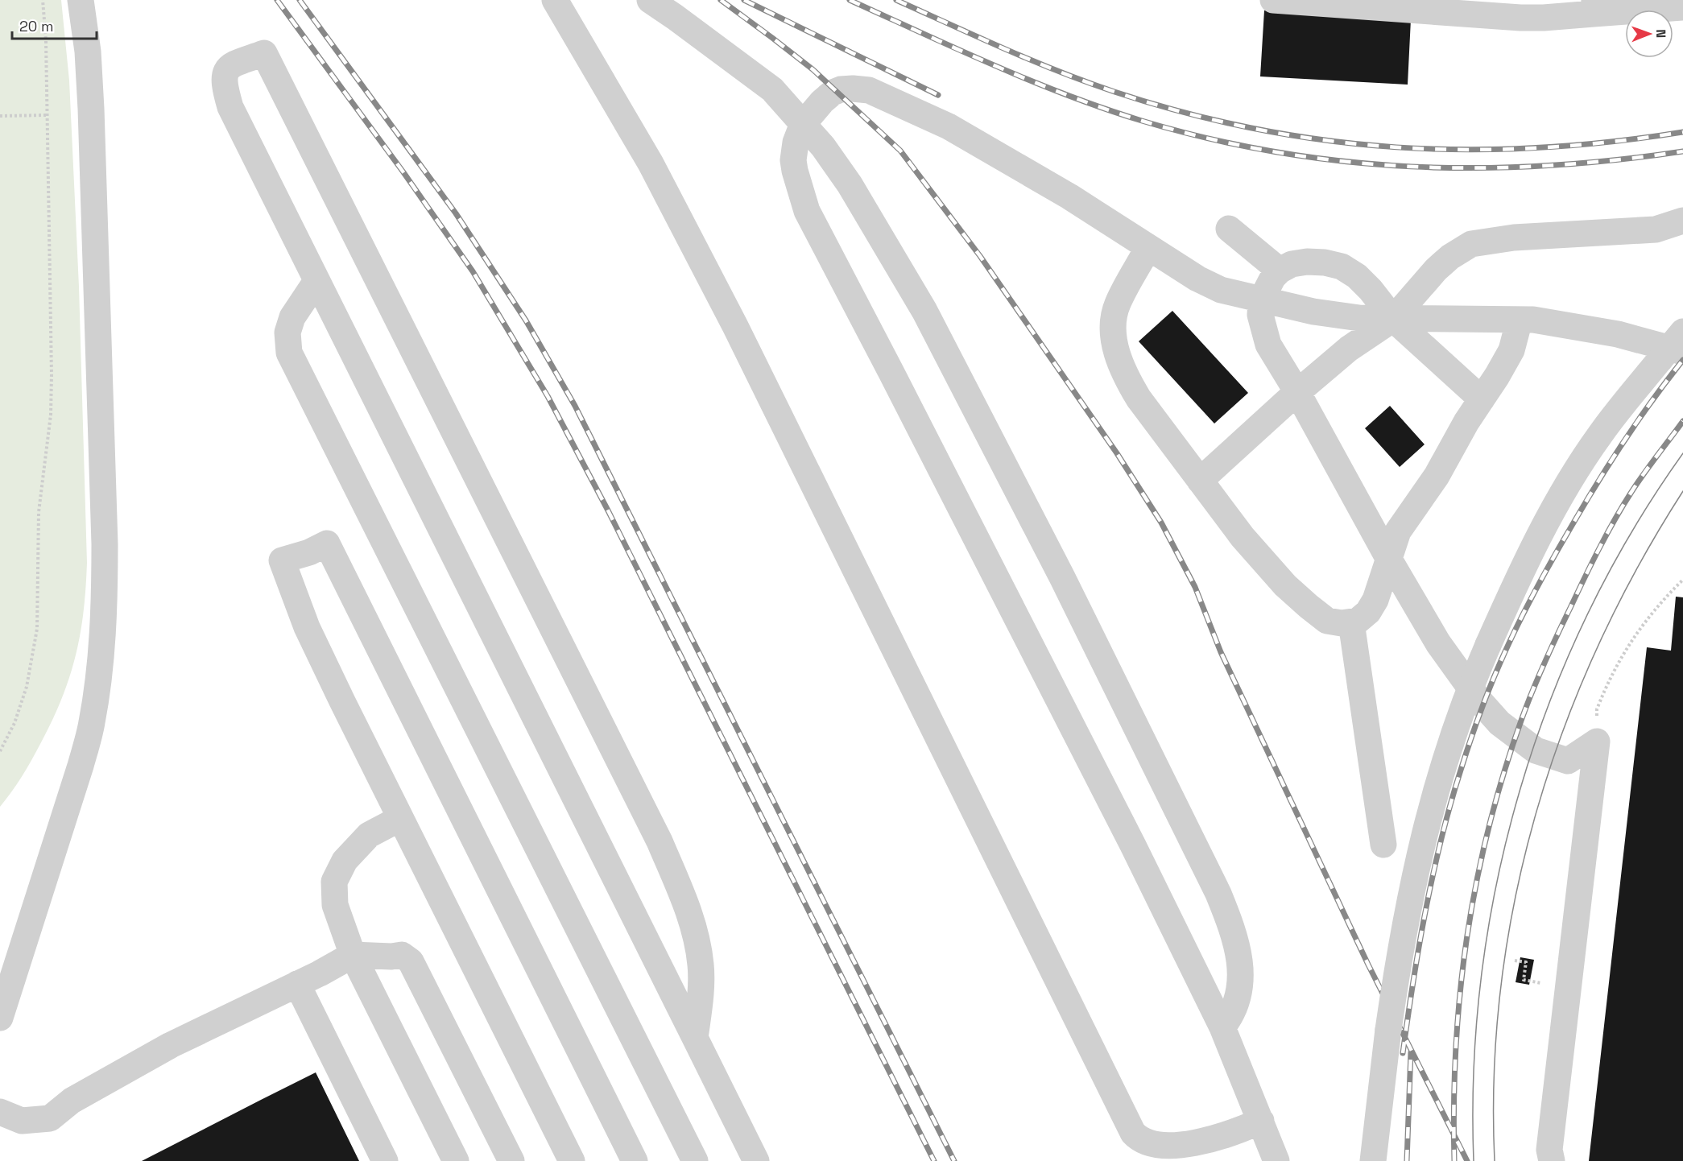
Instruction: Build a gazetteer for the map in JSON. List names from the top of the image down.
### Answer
{
  "scale_bar": "20 m",
  "north": "right"
}
